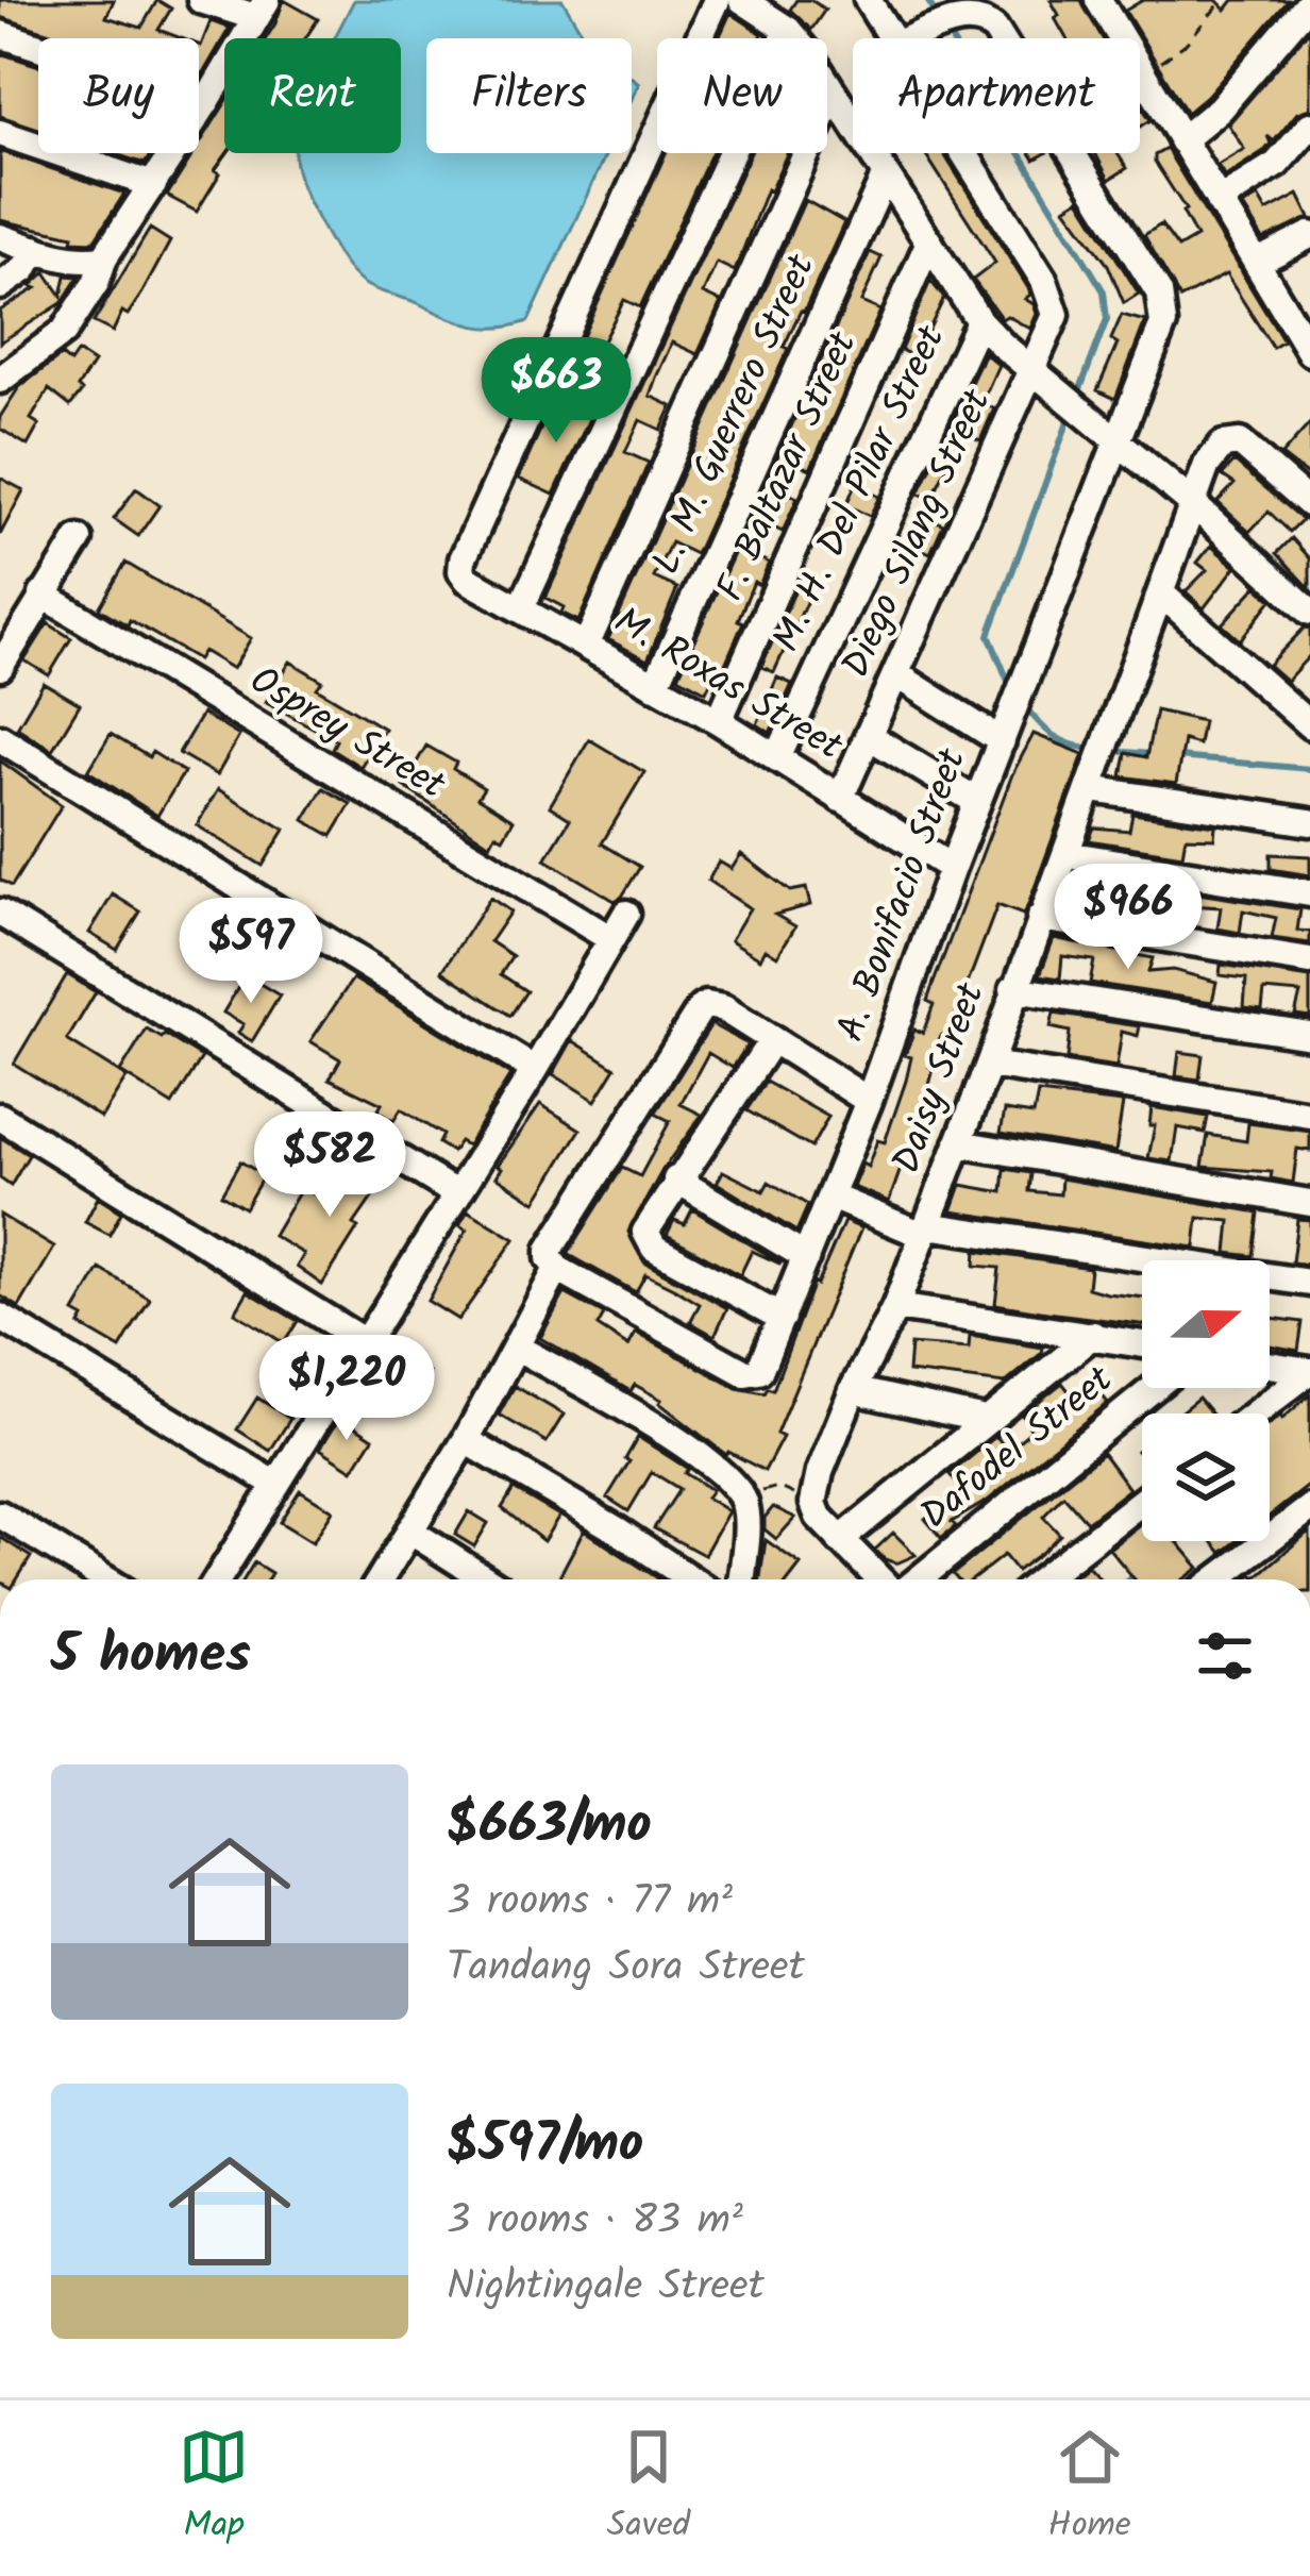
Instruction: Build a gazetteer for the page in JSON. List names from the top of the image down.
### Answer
{
  "streets": {
    "street": [
      "L. M. Guerrero Street",
      "F. Baltazar Street",
      "M. H. Del Pilar Street",
      "Diego Silang Street",
      "M. Roxas Street",
      "Osprey Street",
      "A. Bonifacio Street",
      "Daisy Street",
      "Dafodel Street"
    ]
  },
  "crossings": [
    ["L. M. Guerrero Street", "M. Roxas Street"],
    ["F. Baltazar Street", "M. Roxas Street"],
    ["M. H. Del Pilar Street", "M. Roxas Street"],
    ["Diego Silang Street", "M. Roxas Street"],
    ["M. Roxas Street", "A. Bonifacio Street"]
  ],
  "north": "right",
  "page": {
    "chip": [
      "Buy",
      "Rent",
      "Filters",
      "New",
      "Apartment"
    ],
    "price": [
      "$663",
      "$966",
      "$597",
      "$582",
      "$1,220"
    ],
    "heading": "5 homes",
    "list": [
      {
        "name": "$663/mo",
        "note": "3 rooms · 77 m² · Tandang Sora Street"
      },
      {
        "name": "$597/mo",
        "note": "3 rooms · 83 m² · Nightingale Street"
      }
    ],
    "tabs": ["Map", "Saved", "Home"]
  }
}
